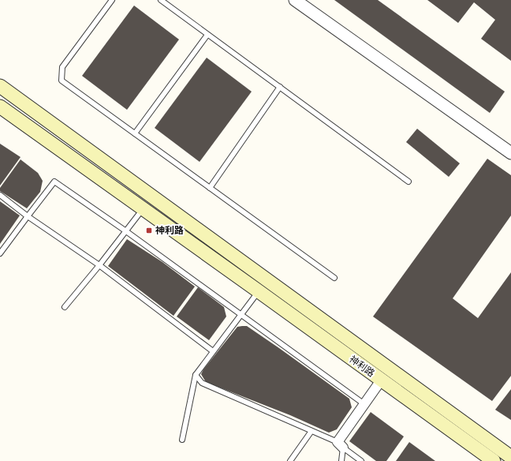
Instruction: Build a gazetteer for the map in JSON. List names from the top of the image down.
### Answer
{
  "streets": {
    "main road": ["神利路"]
  },
  "places": {
    "transit": ["神利路"]
  }
}
